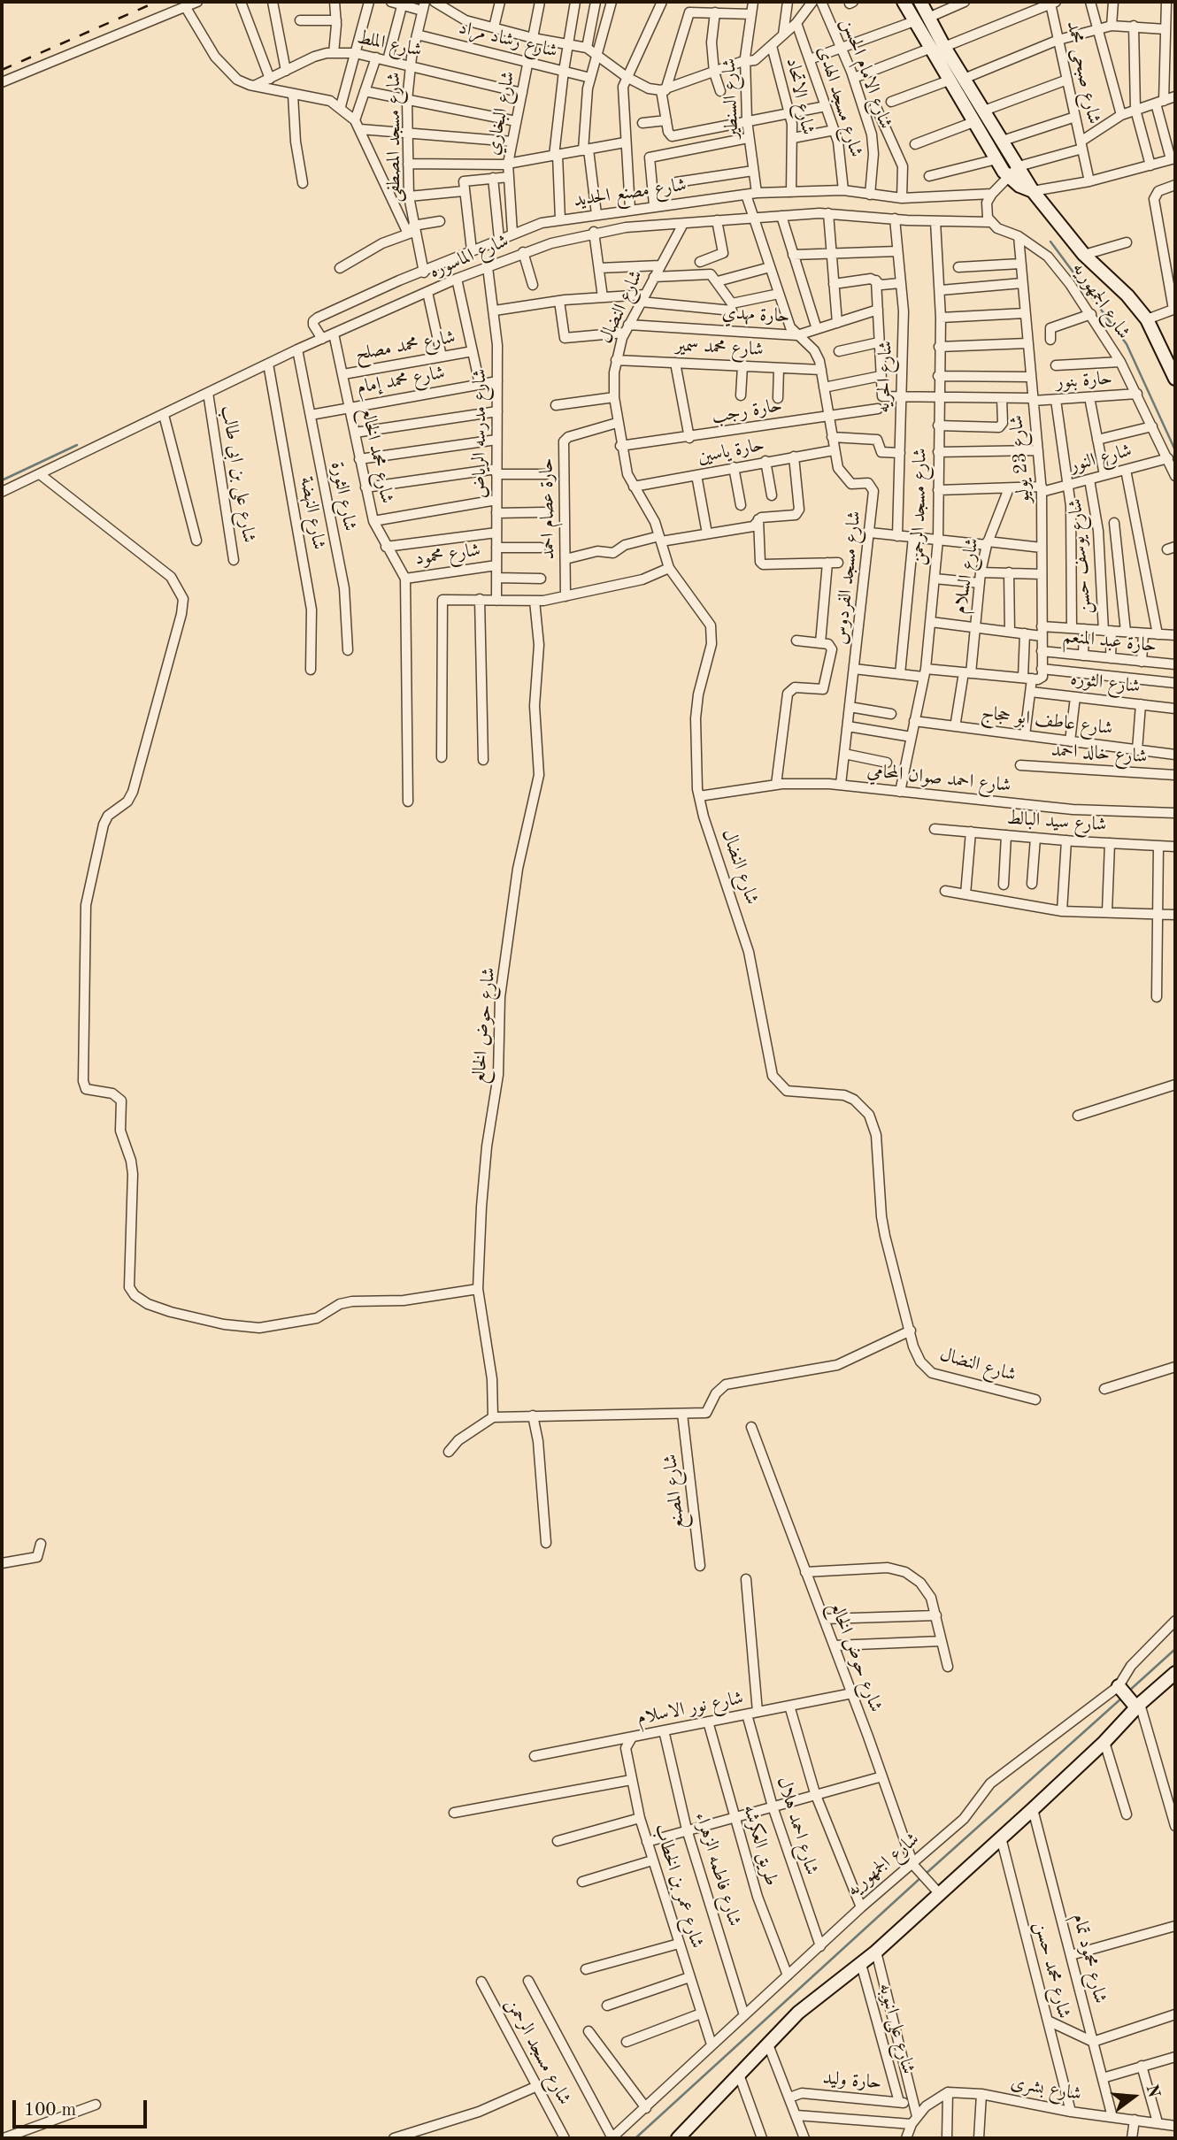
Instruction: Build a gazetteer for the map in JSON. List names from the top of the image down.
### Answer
{
  "streets": {
    "street": [
      "شارع رشاد مراد",
      "شارع الملط",
      "شارع صبحى محمد",
      "شارع الامام الحسن",
      "شارع الاتحاد",
      "شارع السنطير",
      "شارع مسجد الهدى",
      "شارع البخاري",
      "شارع مسجد المصطفى",
      "شارع مصنع الحديد",
      "شارع الماسوره",
      "شارع الجمهوريه",
      "شارع النضال",
      "حارة مهدي",
      "شارع محمد مصلح",
      "شارع محمد سمير",
      "شارع الحريه",
      "شارع محمد إمام",
      "حارة بنور",
      "حارة رجب",
      "شارع مدرسه الرياض",
      "حارة ياسين",
      "شارع محمد الخالع",
      "شارع النور",
      "شارع 23 يوليو",
      "شارع على بن ابى طالب",
      "شارع الثورة",
      "شارع مسجد الرحمن",
      "حارة عصام احمد",
      "شارع النهضة",
      "شارع محمود",
      "شارع يوسف حسن",
      "شارع السلام",
      "شارع مسجد الفردوس",
      "حارة عبد المنعم",
      "شارع الثوره",
      "شارع عاطف ابو حجاج",
      "شارع خالد احمد",
      "شارع احمد صوان المحامي",
      "شارع سيد البالط",
      "شارع حوض الخالع",
      "شارع المصنع",
      "شارع نور الاسلام",
      "شارع احمد هلال",
      "طريق العكرشه",
      "شارع فاطمه الزهراء",
      "شارع عمر بن الخطاب",
      "شارع محمود تمام",
      "شارع محمد حسن",
      "شارع على انبوبه",
      "حارة وليد",
      "شارع بشرى"
    ]
  },
  "crossings": [
    ["شارع رشاد مراد", "شارع البخاري"],
    ["شارع رشاد مراد", "شارع مسجد المصطفى"],
    ["شارع الملط", "شارع البخاري"],
    ["شارع الملط", "شارع مسجد المصطفى"],
    ["شارع صبحى محمد", "شارع الجمهوريه"],
    ["شارع الامام الحسن", "شارع مصنع الحديد"],
    ["شارع الاتحاد", "شارع مصنع الحديد"],
    ["شارع السنطير", "شارع مصنع الحديد"],
    ["شارع مسجد الهدى", "شارع مصنع الحديد"],
    ["شارع البخاري", "شارع مصنع الحديد"],
    ["شارع مسجد المصطفى", "شارع مصنع الحديد"],
    ["شارع مصنع الحديد", "شارع الماسوره"],
    ["شارع مصنع الحديد", "شارع مسجد الفردوس"],
    ["شارع الماسوره", "شارع الجمهوريه"],
    ["شارع الماسوره", "شارع النضال"],
    ["شارع الماسوره", "شارع الحريه"],
    ["شارع الماسوره", "شارع مدرسه الرياض"],
    ["شارع الماسوره", "شارع محمد الخالع"],
    ["شارع الماسوره", "شارع على بن ابى طالب"],
    ["شارع الماسوره", "شارع الثورة"],
    ["شارع الماسوره", "شارع مسجد الرحمن"],
    ["شارع الماسوره", "شارع النهضة"],
    ["شارع الماسوره", "شارع مسجد الفردوس"],
    ["شارع الجمهوريه", "حارة بنور"],
    ["شارع الجمهوريه", "شارع النور"],
    ["شارع الجمهوريه", "شارع 23 يوليو"],
    ["شارع الجمهوريه", "شارع حوض الخالع"],
    ["شارع الجمهوريه", "شارع احمد هلال"],
    ["شارع الجمهوريه", "طريق العكرشه"],
    ["شارع الجمهوريه", "شارع فاطمه الزهراء"],
    ["شارع الجمهوريه", "شارع عمر بن الخطاب"],
    ["شارع النضال", "حارة مهدي"],
    ["شارع النضال", "شارع محمد سمير"],
    ["شارع النضال", "حارة رجب"],
    ["شارع النضال", "حارة ياسين"],
    ["شارع النضال", "حارة عصام احمد"],
    ["شارع النضال", "شارع احمد صوان المحامي"],
    ["حارة مهدي", "شارع مسجد الفردوس"],
    ["شارع محمد مصلح", "شارع محمد الخالع"],
    ["شارع محمد سمير", "شارع مسجد الفردوس"],
    ["شارع الحريه", "حارة بنور"],
    ["شارع محمد إمام", "شارع مدرسه الرياض"],
    ["شارع محمد إمام", "شارع محمد الخالع"],
    ["شارع محمد إمام", "شارع الثورة"],
    ["حارة بنور", "شارع 23 يوليو"],
    ["حارة بنور", "شارع مسجد الرحمن"],
    ["حارة رجب", "شارع مسجد الفردوس"],
    ["شارع مدرسه الرياض", "شارع محمود"],
    ["حارة ياسين", "شارع مسجد الفردوس"],
    ["شارع محمد الخالع", "شارع محمود"],
    ["شارع النور", "شارع 23 يوليو"],
    ["شارع النور", "شارع مسجد الرحمن"],
    ["شارع النور", "شارع يوسف حسن"],
    ["شارع النور", "شارع السلام"],
    ["شارع 23 يوليو", "حارة عبد المنعم"],
    ["شارع مسجد الرحمن", "شارع عاطف ابو حجاج"],
    ["شارع مسجد الرحمن", "شارع احمد صوان المحامي"],
    ["شارع يوسف حسن", "حارة عبد المنعم"],
    ["شارع مسجد الفردوس", "شارع احمد صوان المحامي"],
    ["شارع حوض الخالع", "شارع نور الاسلام"],
    ["شارع نور الاسلام", "شارع احمد هلال"],
    ["شارع نور الاسلام", "طريق العكرشه"],
    ["شارع نور الاسلام", "شارع فاطمه الزهراء"],
    ["شارع نور الاسلام", "شارع عمر بن الخطاب"],
    ["شارع محمود تمام", "شارع بشرى"],
    ["شارع محمد حسن", "شارع بشرى"],
    ["شارع على انبوبه", "حارة وليد"]
  ],
  "scale_bar": "100 m",
  "north": "right"
}
